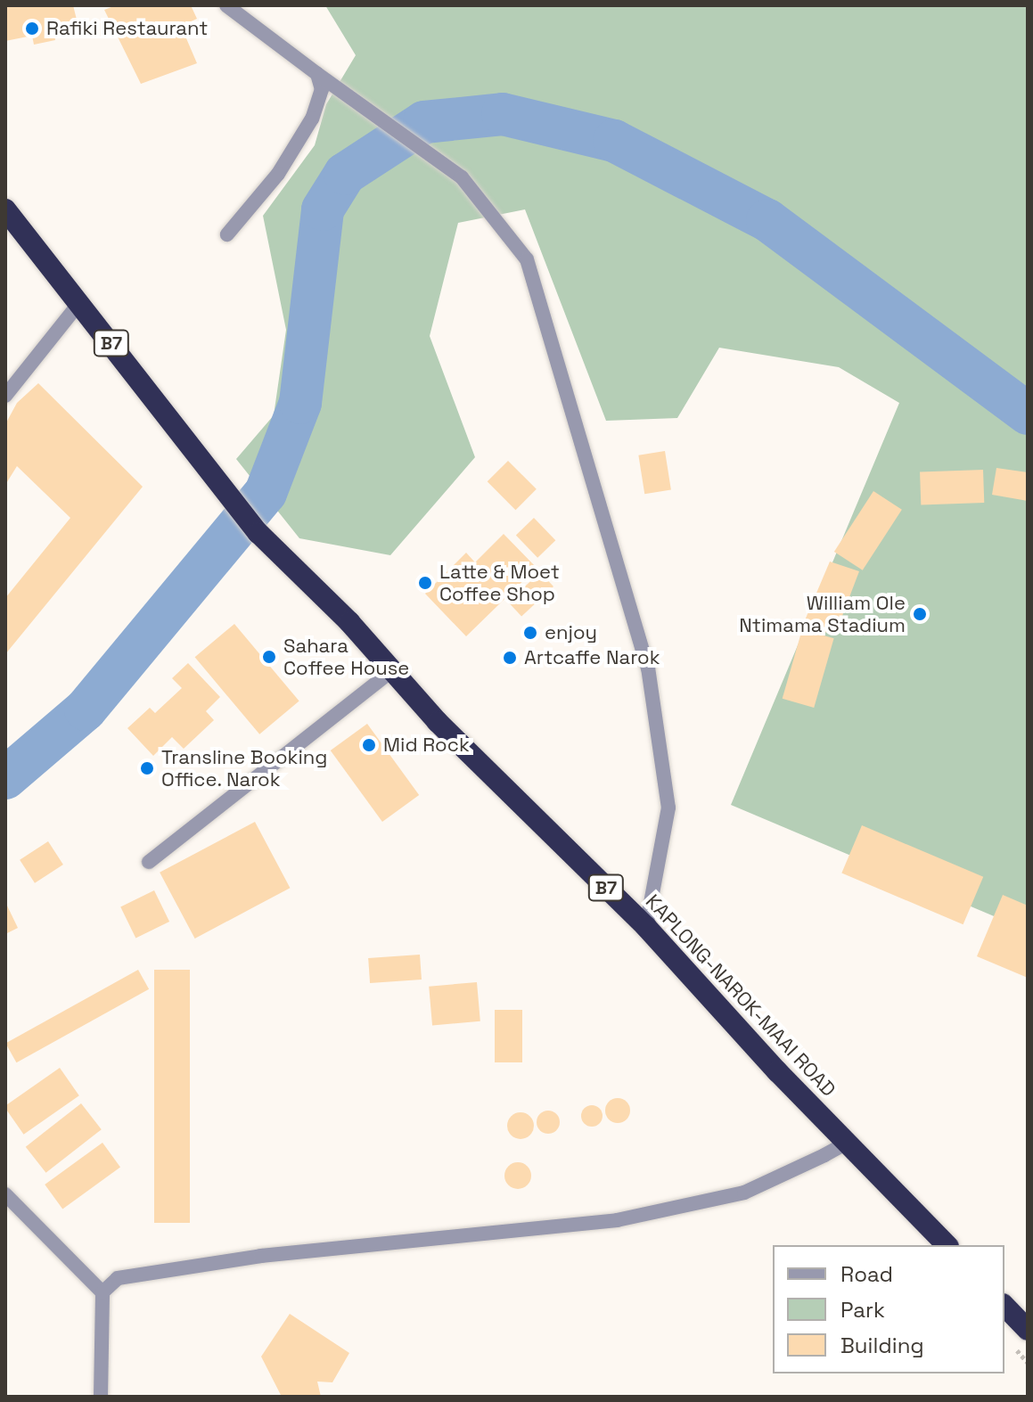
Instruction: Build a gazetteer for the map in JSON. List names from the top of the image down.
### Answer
{
  "streets": {
    "highway": ["B7", "KAPLONG-NAROK-MAAI ROAD"]
  },
  "crossings": [
    ["B7", "KAPLONG-NAROK-MAAI ROAD"]
  ],
  "places": [
    "Rafiki Restaurant",
    "Latte & Moet Coffee Shop",
    "William Ole Ntimama Stadium",
    "enjoy",
    "Sahara Coffee House",
    "Artcaffe Narok",
    "Mid Rock",
    "Transline Booking Office. Narok"
  ],
  "legend": ["Road", "Park", "Building"]
}
